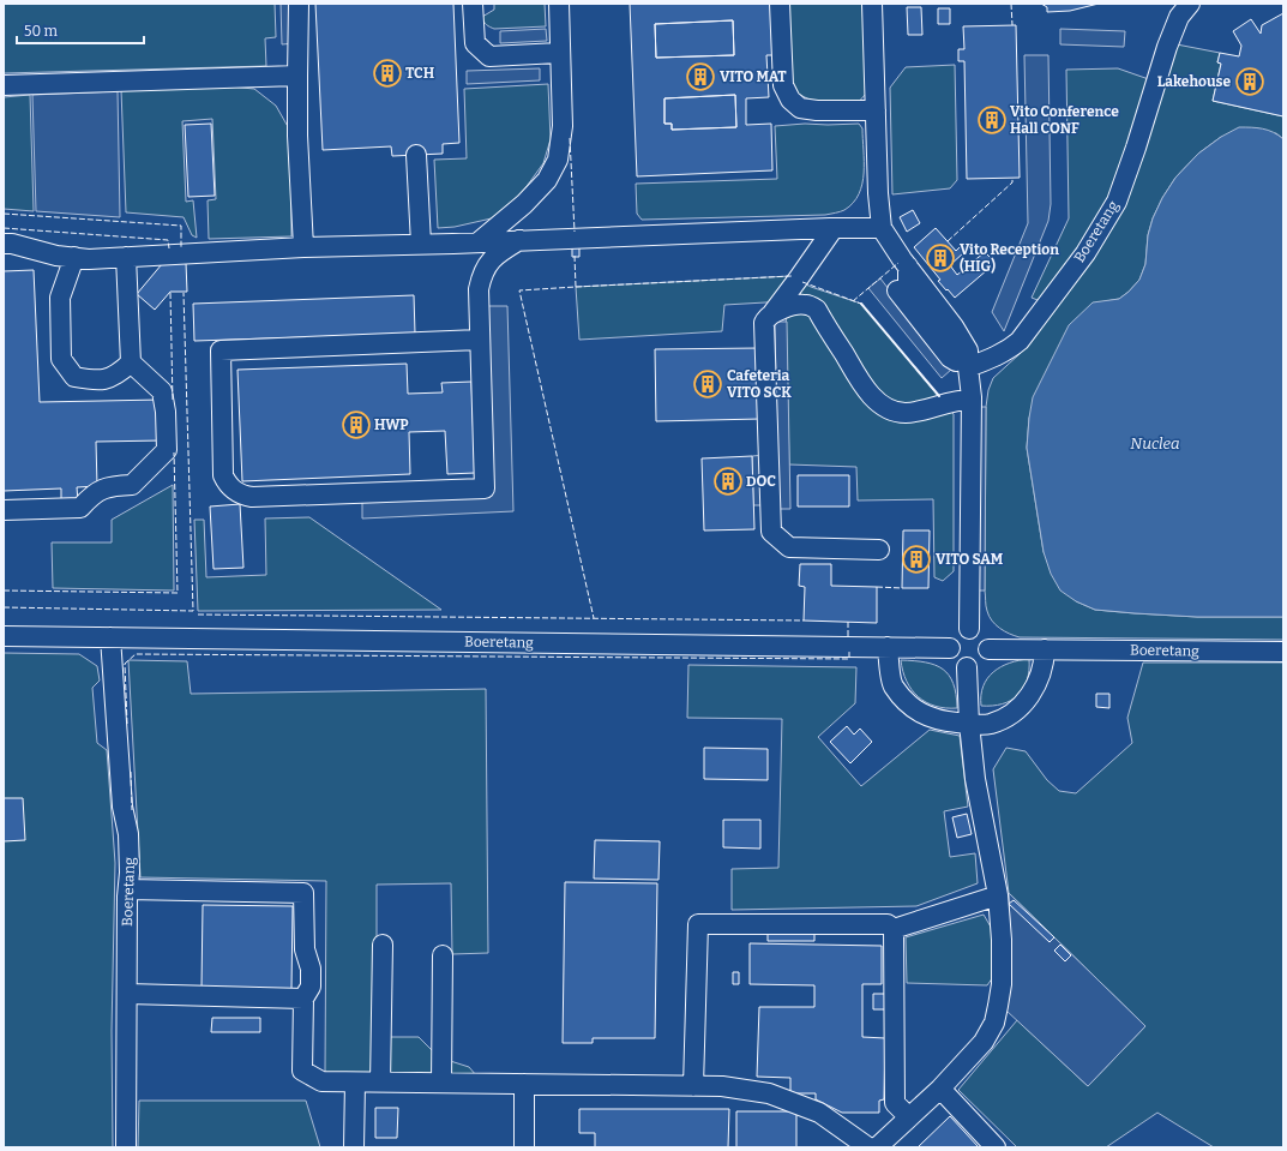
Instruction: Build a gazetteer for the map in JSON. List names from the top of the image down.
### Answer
{
  "streets": {
    "street": ["Boeretang"]
  },
  "water": ["Nuclea"],
  "places": {
    "building": [
      "TCH",
      "VITO MAT",
      "Lakehouse",
      "Vito Conference Hall CONF",
      "Vito Reception (HIG)",
      "Cafeteria VITO SCK",
      "HWP",
      "DOC",
      "VITO SAM"
    ]
  },
  "scale_bar": "50 m"
}
